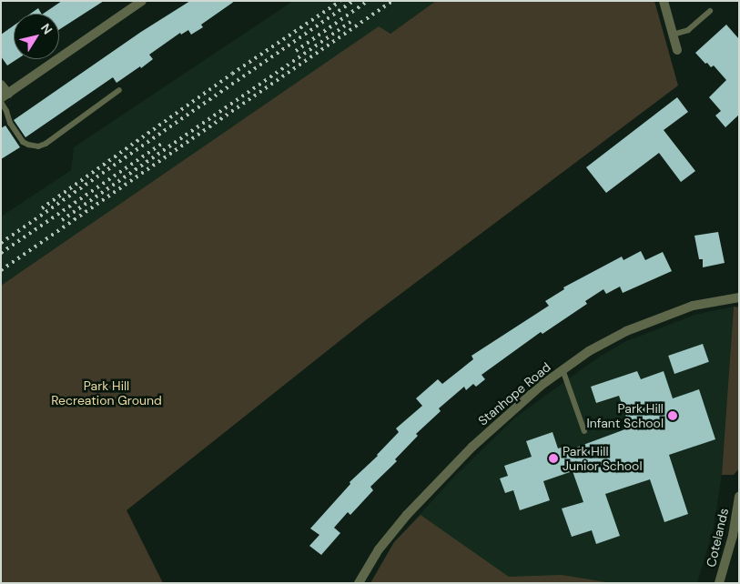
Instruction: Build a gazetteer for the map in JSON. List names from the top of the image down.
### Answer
{
  "streets": {
    "street": ["Stanhope Road", "Cotelands"]
  },
  "parks": ["Park Hill Recreation Ground"],
  "places": ["Park Hill Infant School", "Park Hill Junior School"],
  "north": "top right"
}
